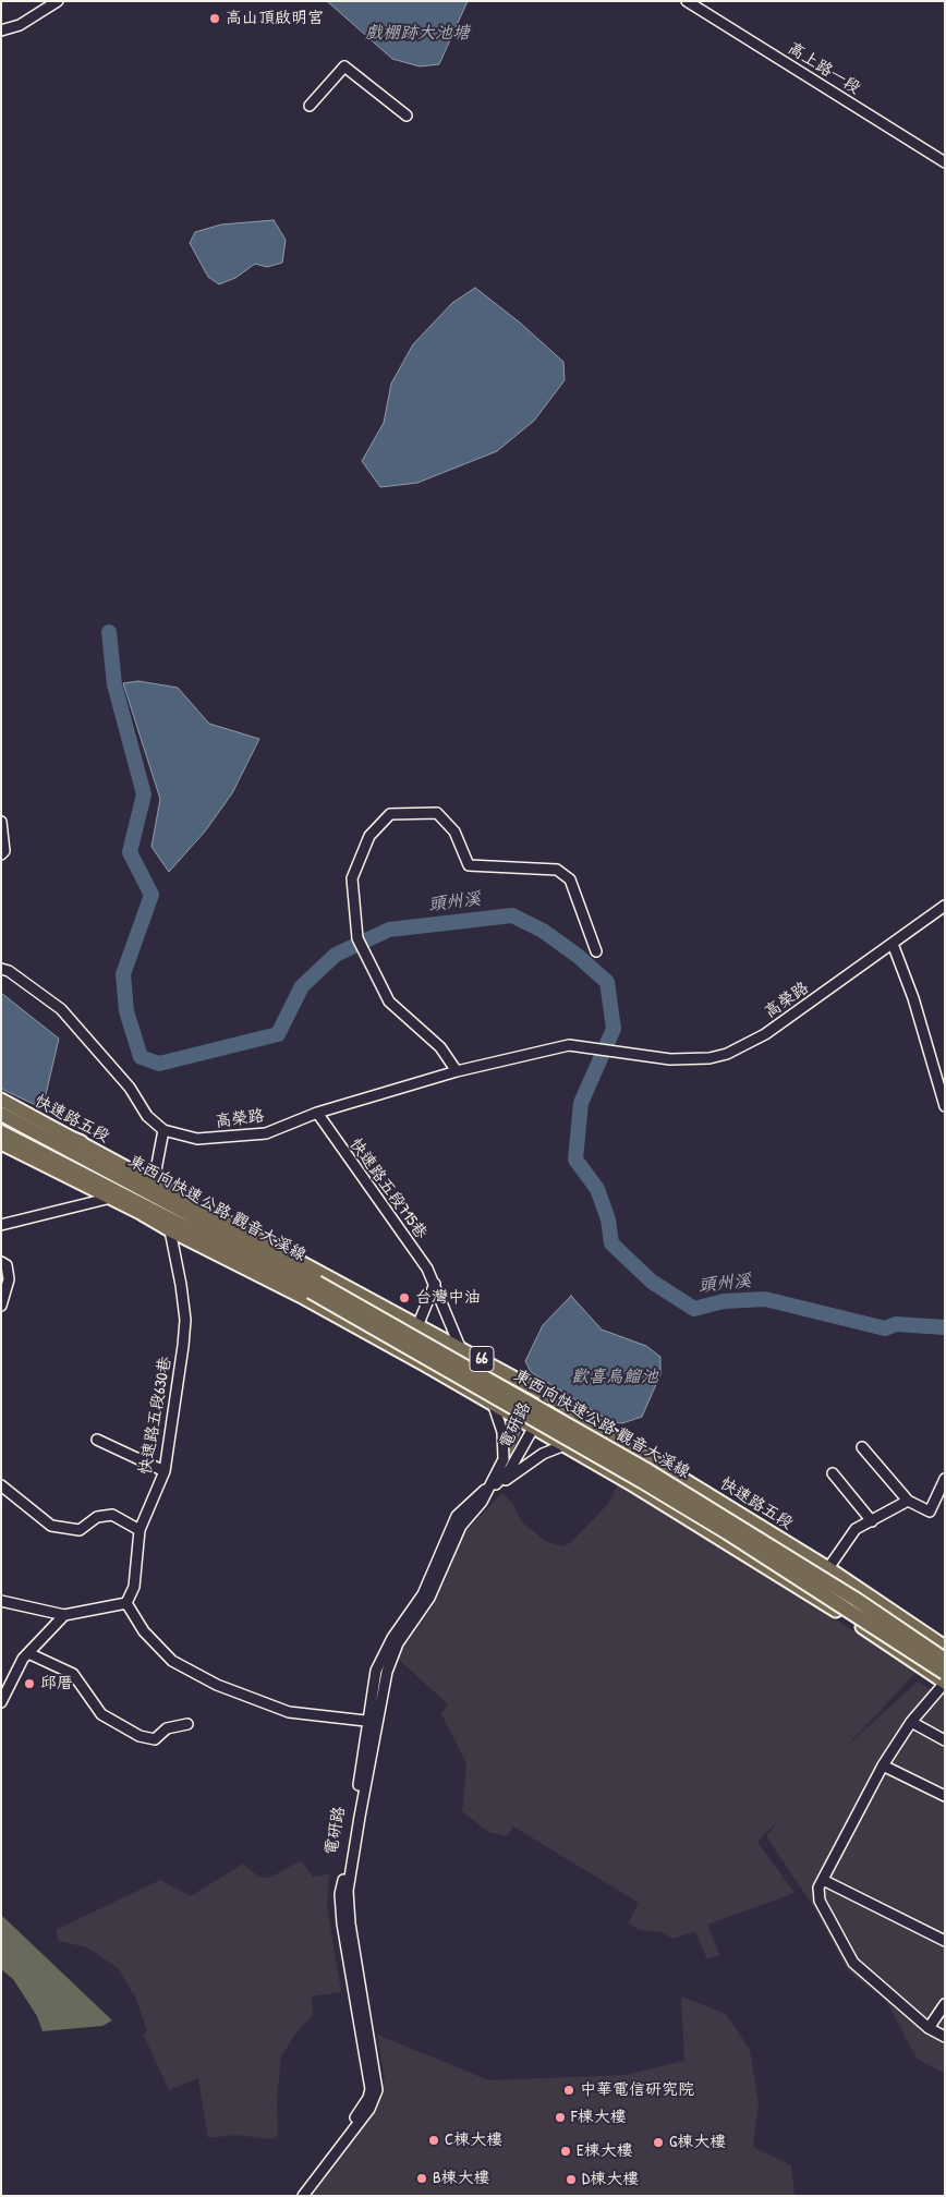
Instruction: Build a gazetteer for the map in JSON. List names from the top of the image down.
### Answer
{
  "streets": {
    "highway": ["東西向快速公路 觀音大溪線", "66"],
    "main road": ["快速路五段"],
    "street": [
      "高上路一段",
      "高榮路",
      "快速路五段715巷",
      "快速路五段630巷",
      "電研路"
    ]
  },
  "crossings": [
    ["高榮路", "快速路五段715巷"],
    ["快速路五段", "快速路五段715巷"],
    ["快速路五段", "電研路"],
    ["66", "快速路五段630巷"],
    ["66", "電研路"]
  ],
  "water": ["戲棚跡大池塘", "頭州溪", "歡喜烏鰡池"],
  "places": [
    "高山頂啟明宮",
    "台灣中油",
    "邱厝",
    "中華電信研究院",
    "F棟大樓",
    "C棟大樓",
    "G棟大樓",
    "E棟大樓",
    "B棟大樓",
    "D棟大樓"
  ]
}
